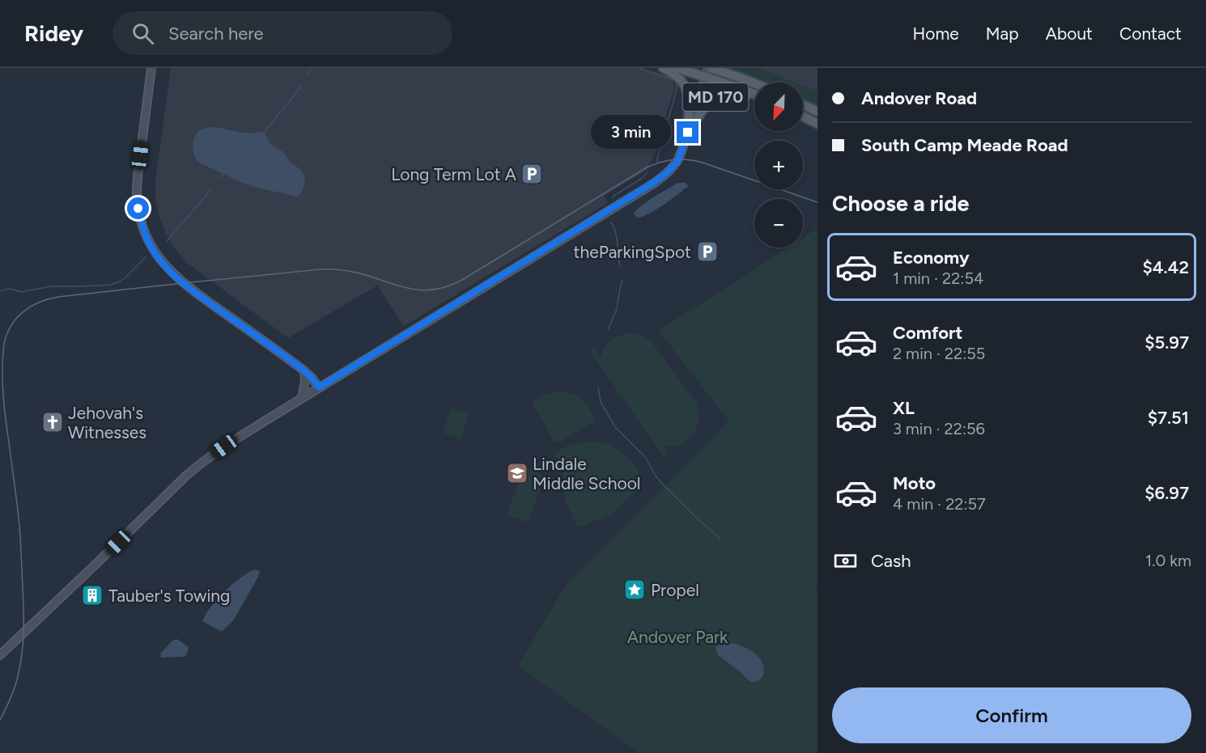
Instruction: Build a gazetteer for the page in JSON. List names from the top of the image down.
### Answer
{
  "streets": {
    "main road": ["MD 170"]
  },
  "parks": ["Andover Park"],
  "places": {
    "parking": ["Long Term Lot A", "theParkingSpot"],
    "church": ["Jehovah's Witnesses"],
    "school or university": ["Lindale Middle School"],
    "place": ["Propel"],
    "building": ["Tauber's Towing"]
  },
  "north": "bottom left",
  "page": {
    "header": "Ridey",
    "search": "Search here",
    "nav": [
      "Home",
      "Map",
      "About",
      "Contact"
    ],
    "banner": ["Andover Road", "South Camp Meade Road"],
    "map_buttons": ["+", "−"],
    "bubble": "3 min",
    "heading": "Choose a ride",
    "list": [
      {
        "name": "Economy",
        "note": "1 min · 22:54",
        "value": "$4.42"
      },
      {
        "name": "Comfort",
        "note": "2 min · 22:55",
        "value": "$5.97"
      },
      {
        "name": "XL",
        "note": "3 min · 22:56",
        "value": "$7.51"
      },
      {
        "name": "Moto",
        "note": "4 min · 22:57",
        "value": "$6.97"
      }
    ],
    "pay": ["Cash", "1.0 km"],
    "buttons": "Confirm"
  }
}
